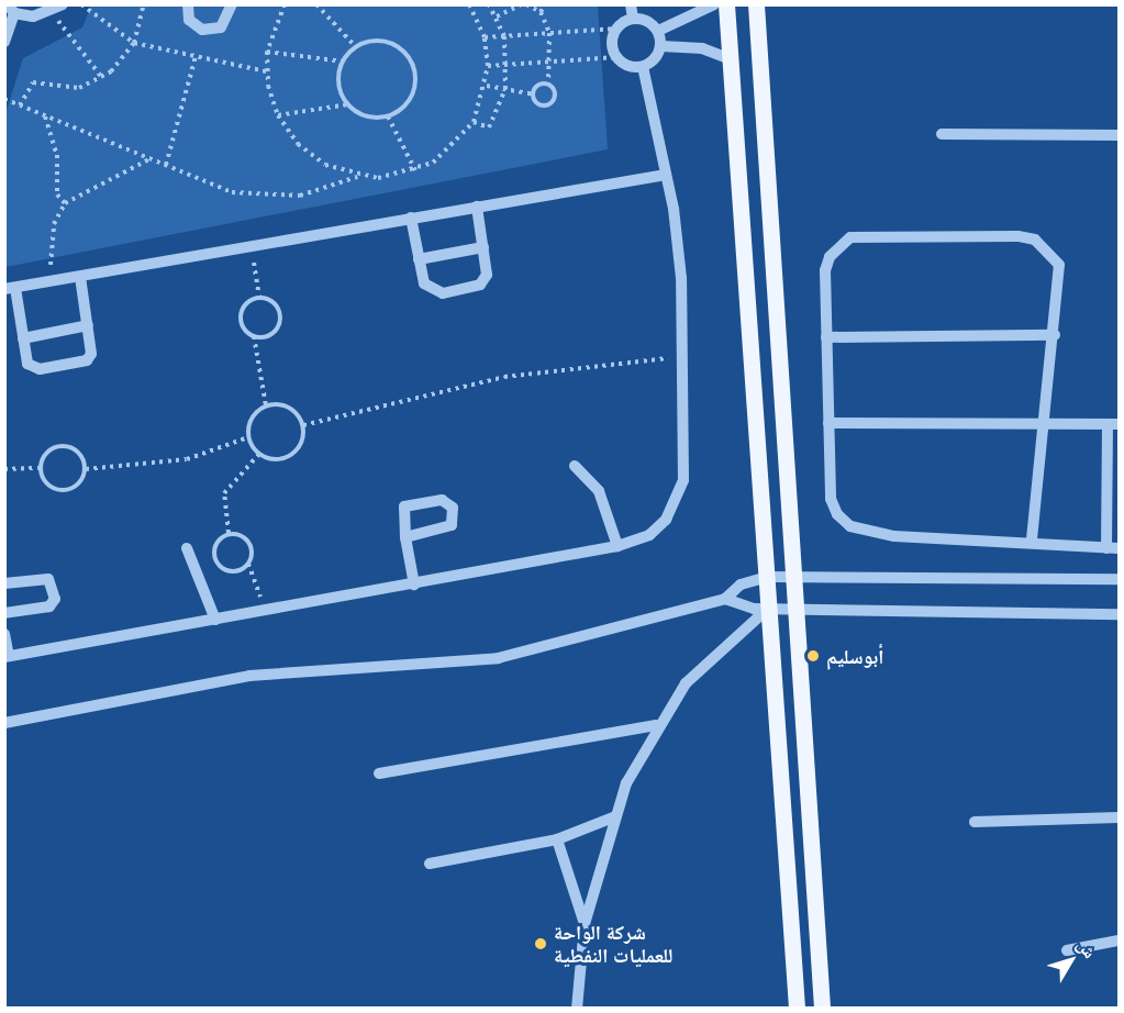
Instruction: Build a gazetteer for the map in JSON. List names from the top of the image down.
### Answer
{
  "places": ["أبوسليم", "شركة الواحة للعمليات النفطية"],
  "north": "top right"
}
